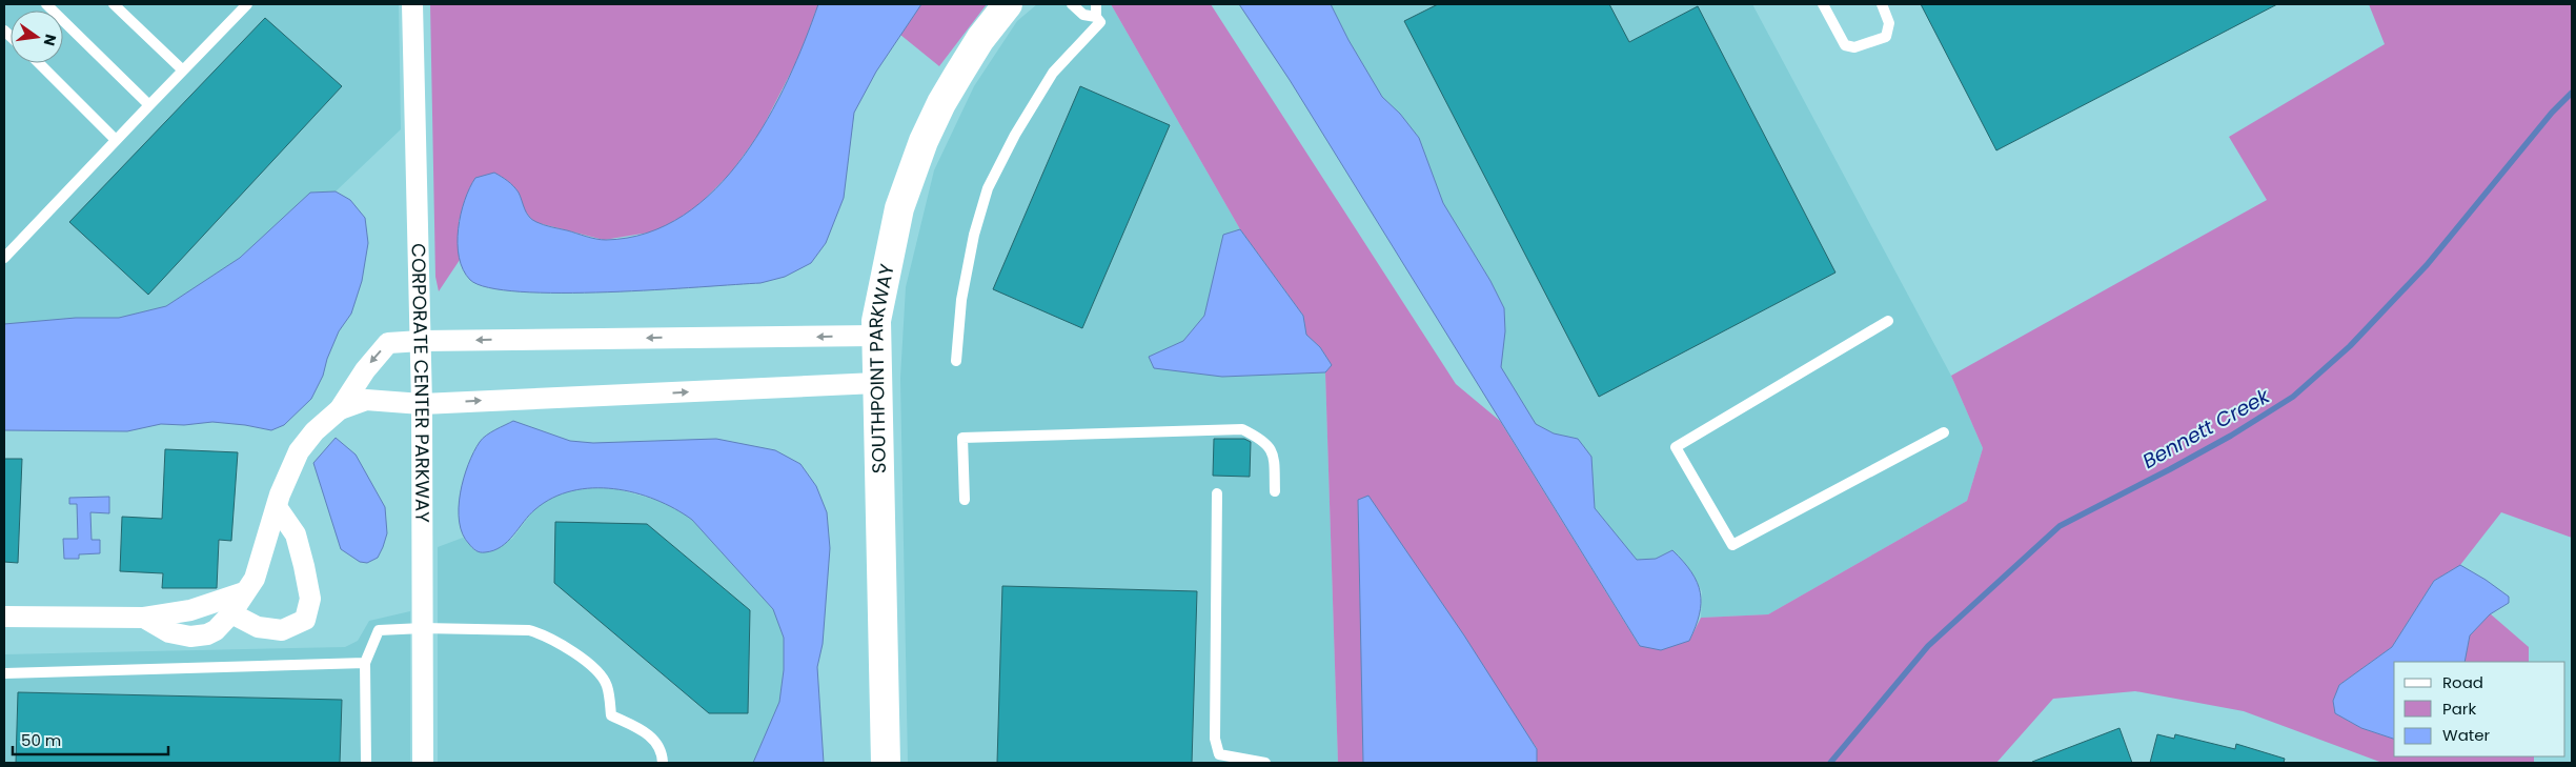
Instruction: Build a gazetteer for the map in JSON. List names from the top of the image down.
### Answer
{
  "streets": {
    "main road": ["SOUTHPOINT PARKWAY"],
    "street": ["CORPORATE CENTER PARKWAY"]
  },
  "water": ["Bennett Creek"],
  "legend": ["Road", "Park", "Water"],
  "scale_bar": "50 m",
  "north": "right"
}
